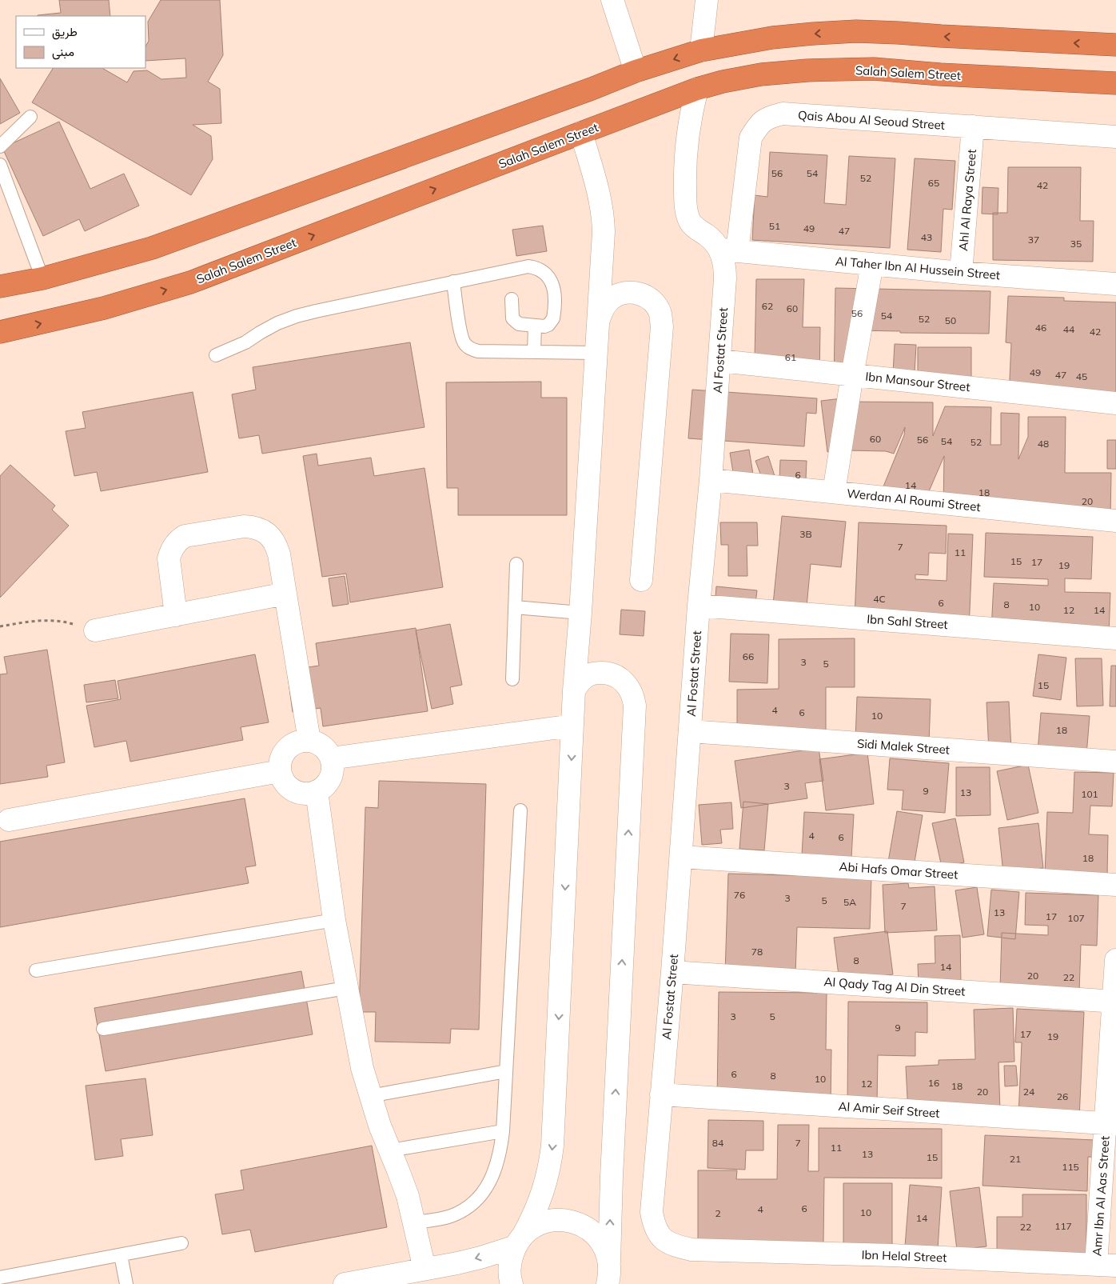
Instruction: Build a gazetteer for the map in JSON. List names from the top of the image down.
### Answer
{
  "streets": {
    "highway": ["Salah Salem Street"],
    "street": [
      "Qais Abou Al Seoud Street",
      "Ahl Al Raya Street",
      "Al Taher Ibn Al Hussein Street",
      "Al Fostat Street",
      "Ibn Mansour Street",
      "Werdan Al Roumi Street",
      "Ibn Sahl Street",
      "Sidi Malek Street",
      "Abi Hafs Omar Street",
      "Al Qady Tag Al Din Street",
      "Al Amir Seif Street",
      "Amr Ibn Al Aas Street",
      "Ibn Helal Street"
    ]
  },
  "crossings": [
    ["Salah Salem Street", "Al Fostat Street"],
    ["Qais Abou Al Seoud Street", "Ahl Al Raya Street"],
    ["Qais Abou Al Seoud Street", "Al Taher Ibn Al Hussein Street"],
    ["Qais Abou Al Seoud Street", "Al Fostat Street"],
    ["Ahl Al Raya Street", "Al Taher Ibn Al Hussein Street"],
    ["Al Taher Ibn Al Hussein Street", "Al Fostat Street"],
    ["Al Fostat Street", "Ibn Mansour Street"],
    ["Al Fostat Street", "Werdan Al Roumi Street"],
    ["Al Fostat Street", "Ibn Sahl Street"],
    ["Al Fostat Street", "Sidi Malek Street"],
    ["Al Fostat Street", "Abi Hafs Omar Street"],
    ["Al Fostat Street", "Al Qady Tag Al Din Street"],
    ["Al Fostat Street", "Al Amir Seif Street"],
    ["Al Fostat Street", "Ibn Helal Street"],
    ["Al Qady Tag Al Din Street", "Amr Ibn Al Aas Street"],
    ["Al Amir Seif Street", "Amr Ibn Al Aas Street"],
    ["Amr Ibn Al Aas Street", "Ibn Helal Street"]
  ],
  "house_numbers": [
    "56",
    "54",
    "52",
    "65",
    "42",
    "51",
    "49",
    "47",
    "43",
    "37",
    "35",
    "62",
    "60",
    "56",
    "54",
    "52",
    "50",
    "46",
    "44",
    "42",
    "61",
    "49",
    "47",
    "45",
    "60",
    "56",
    "54",
    "52",
    "48",
    "6",
    "14",
    "18",
    "20",
    "3B",
    "7",
    "11",
    "15",
    "17",
    "19",
    "4C",
    "6",
    "8",
    "10",
    "12",
    "14",
    "66",
    "3",
    "5",
    "15",
    "4",
    "6",
    "10",
    "18",
    "3",
    "9",
    "13",
    "101",
    "4",
    "6",
    "18",
    "76",
    "3",
    "5",
    "5A",
    "7",
    "13",
    "17",
    "107",
    "78",
    "8",
    "14",
    "20",
    "22",
    "3",
    "5",
    "9",
    "17",
    "19",
    "6",
    "8",
    "10",
    "16",
    "12",
    "18",
    "20",
    "24",
    "26",
    "84",
    "7",
    "11",
    "13",
    "15",
    "21",
    "115",
    "6",
    "4",
    "10",
    "2",
    "14",
    "117",
    "22"
  ],
  "legend": ["طريق", "مبنى"]
}
